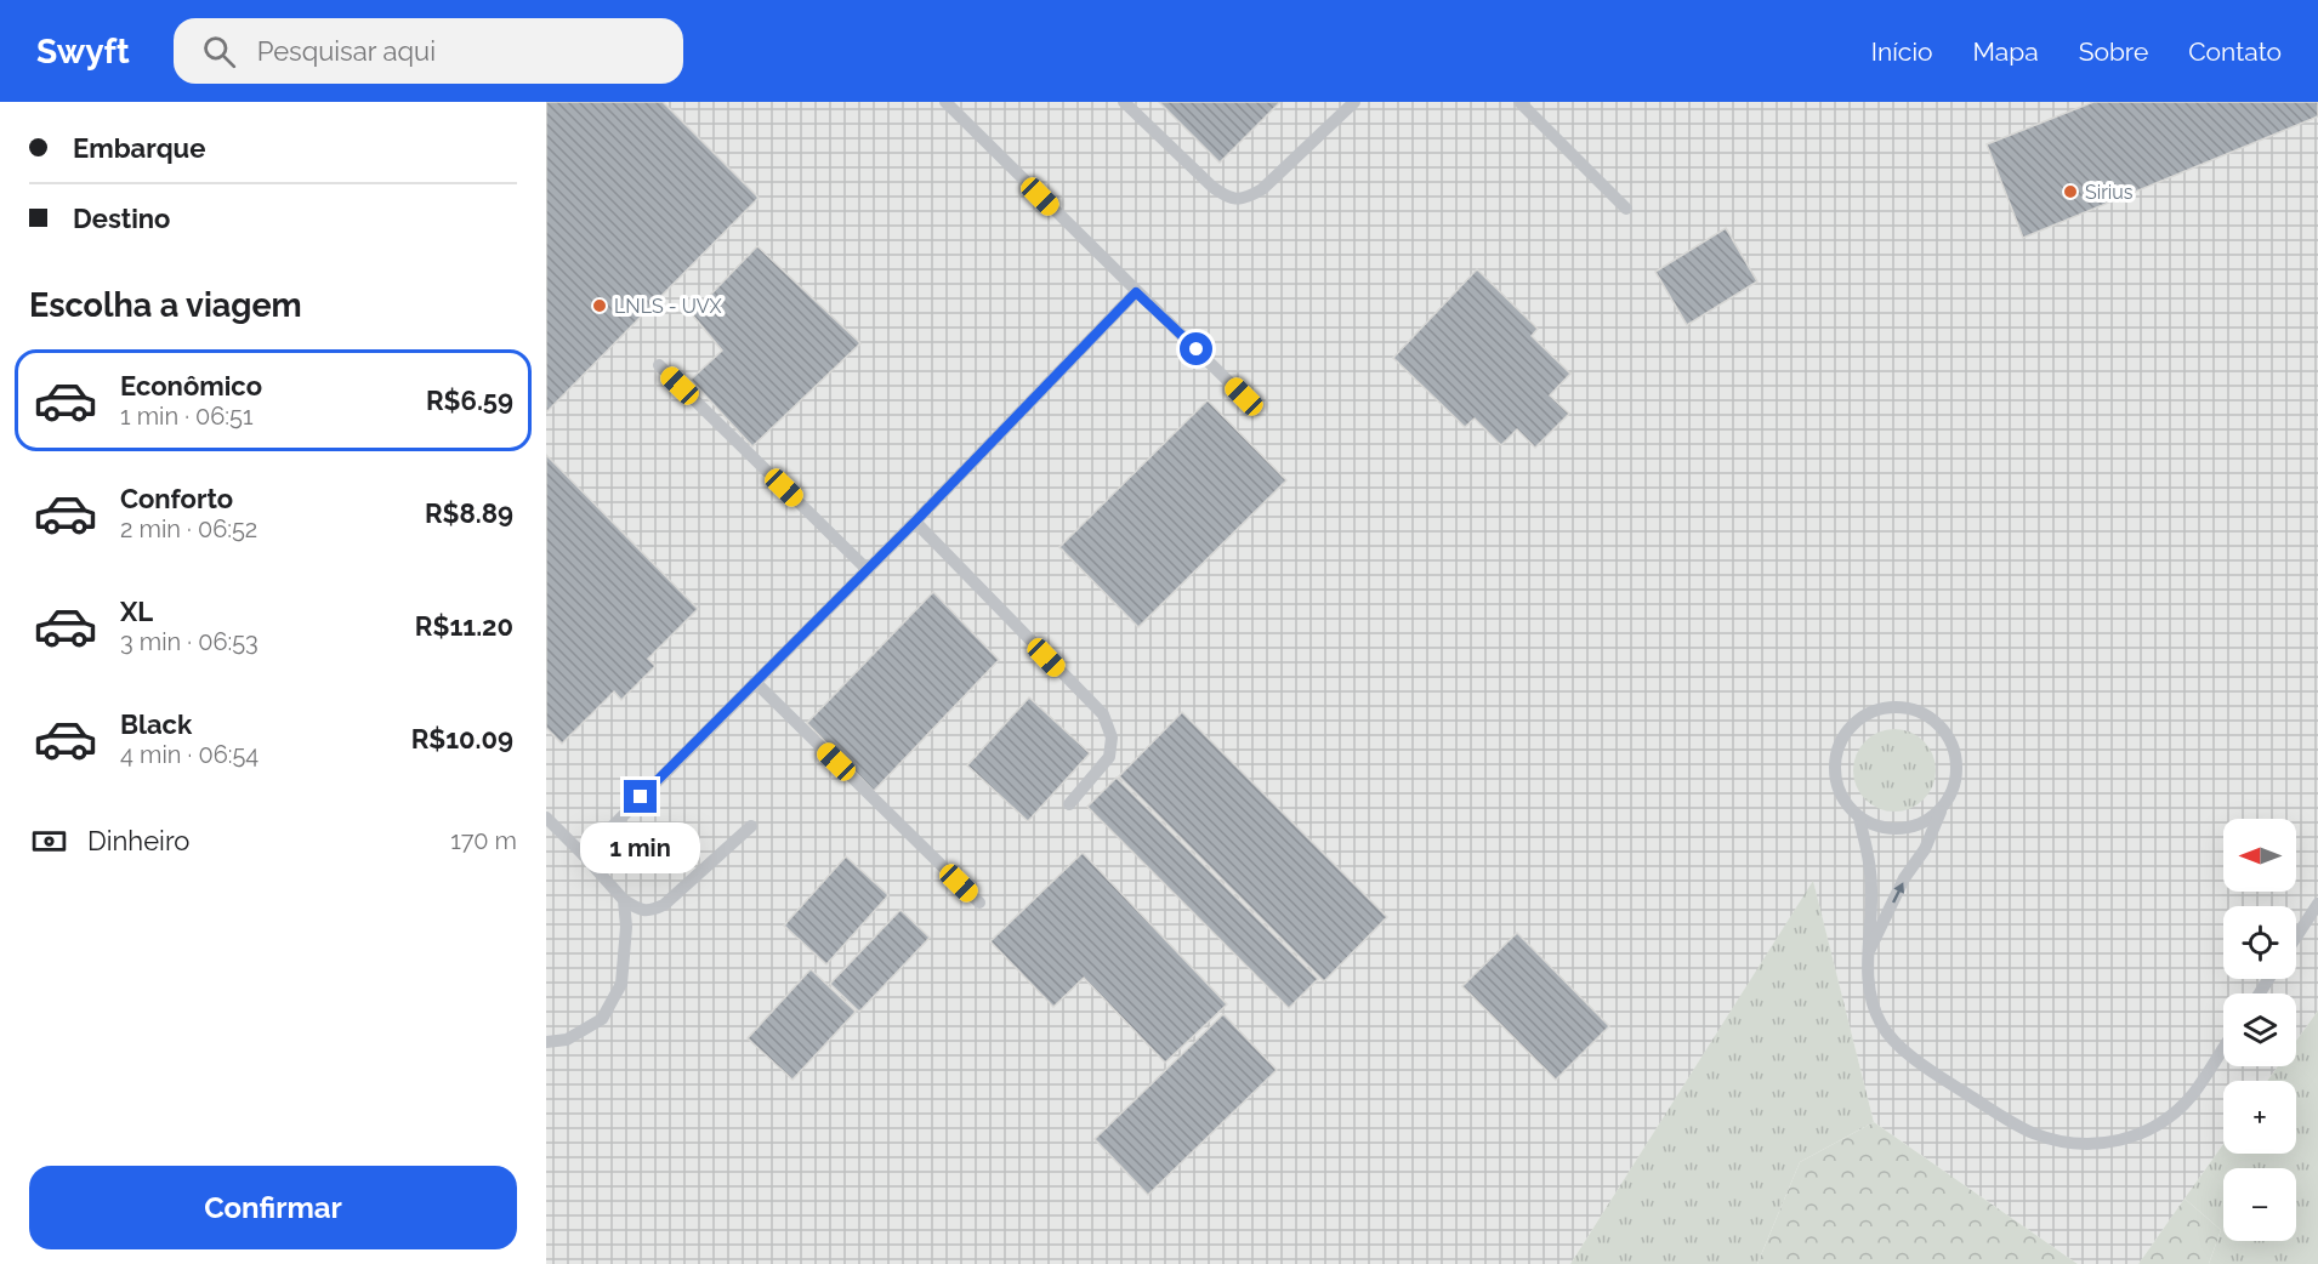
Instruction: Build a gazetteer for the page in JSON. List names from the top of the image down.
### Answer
{
  "places": ["Sirius", "LNLS - UVX"],
  "north": "left",
  "page": {
    "header": "Swyft",
    "search": "Pesquisar aqui",
    "nav": [
      "Início",
      "Mapa",
      "Sobre",
      "Contato"
    ],
    "banner": ["Embarque", "Destino"],
    "heading": "Escolha a viagem",
    "list": [
      {
        "name": "Econômico",
        "note": "1 min · 06:51",
        "value": "R$6.59"
      },
      {
        "name": "Conforto",
        "note": "2 min · 06:52",
        "value": "R$8.89"
      },
      {
        "name": "XL",
        "note": "3 min · 06:53",
        "value": "R$11.20"
      },
      {
        "name": "Black",
        "note": "4 min · 06:54",
        "value": "R$10.09"
      }
    ],
    "pay": ["Dinheiro", "170 m"],
    "map_buttons": ["+", "−"],
    "bubble": "1 min",
    "buttons": "Confirmar"
  }
}
